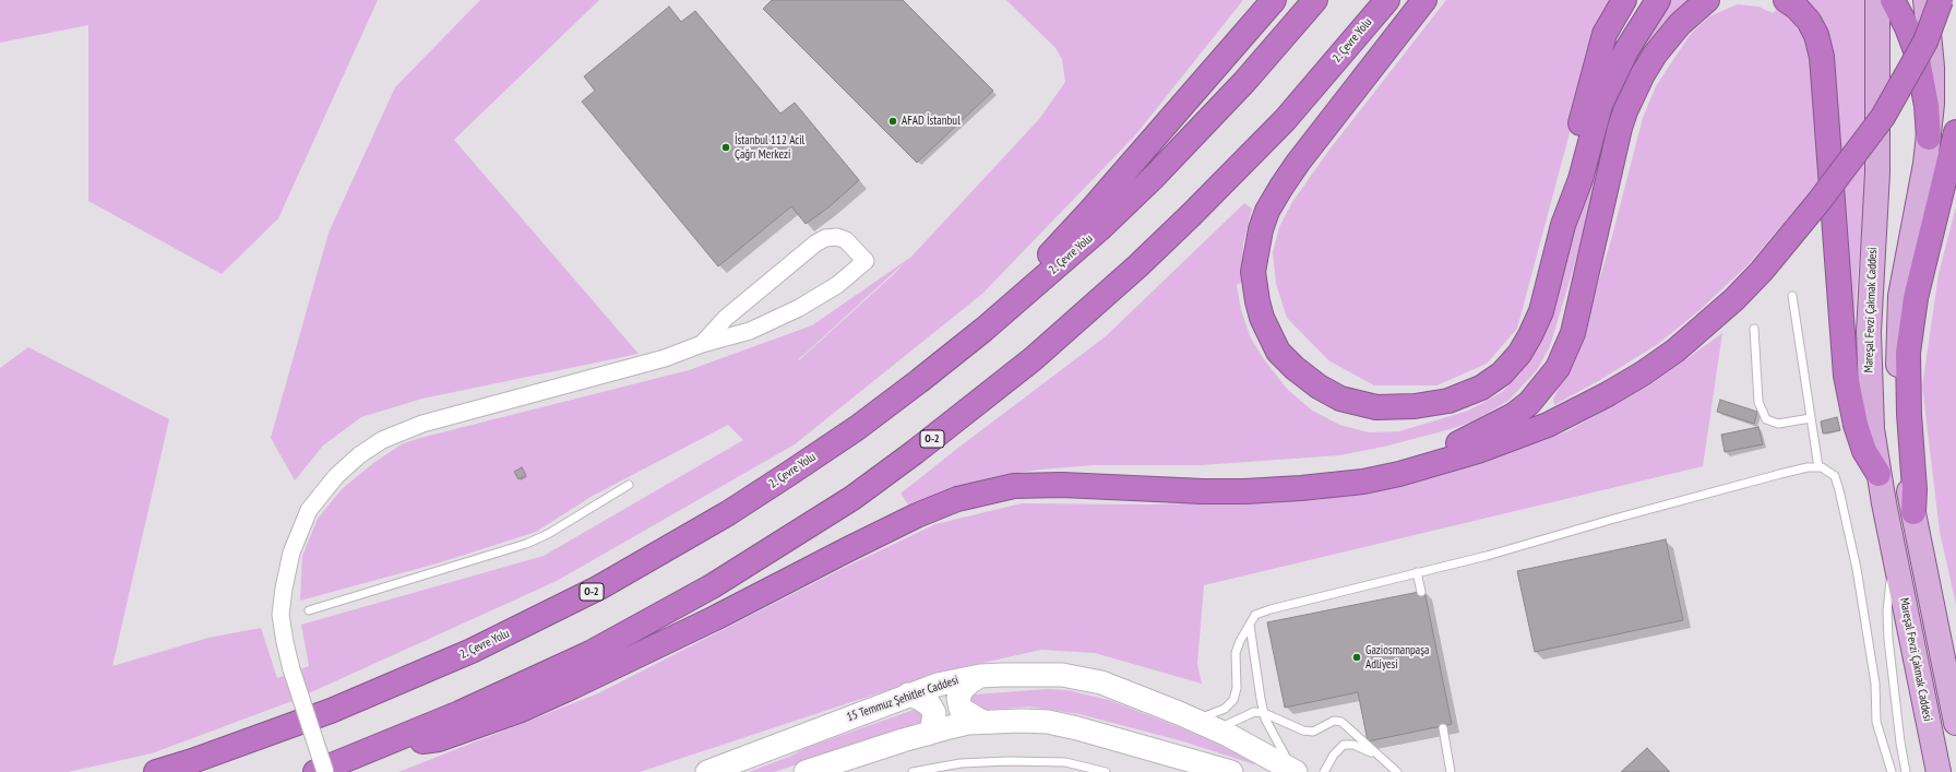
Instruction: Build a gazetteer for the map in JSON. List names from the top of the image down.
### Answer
{
  "streets": {
    "highway": ["2. Çevre Yolu", "O-2"],
    "main road": ["Mareşal Fevzi Çakmak Caddesi", "15 Temmuz Şehitler Caddesi"]
  },
  "places": ["AFAD İstanbul", "İstanbul 112 Acil Çağrı Merkezi", "Gaziosmanpaşa Adliyesi"]
}
